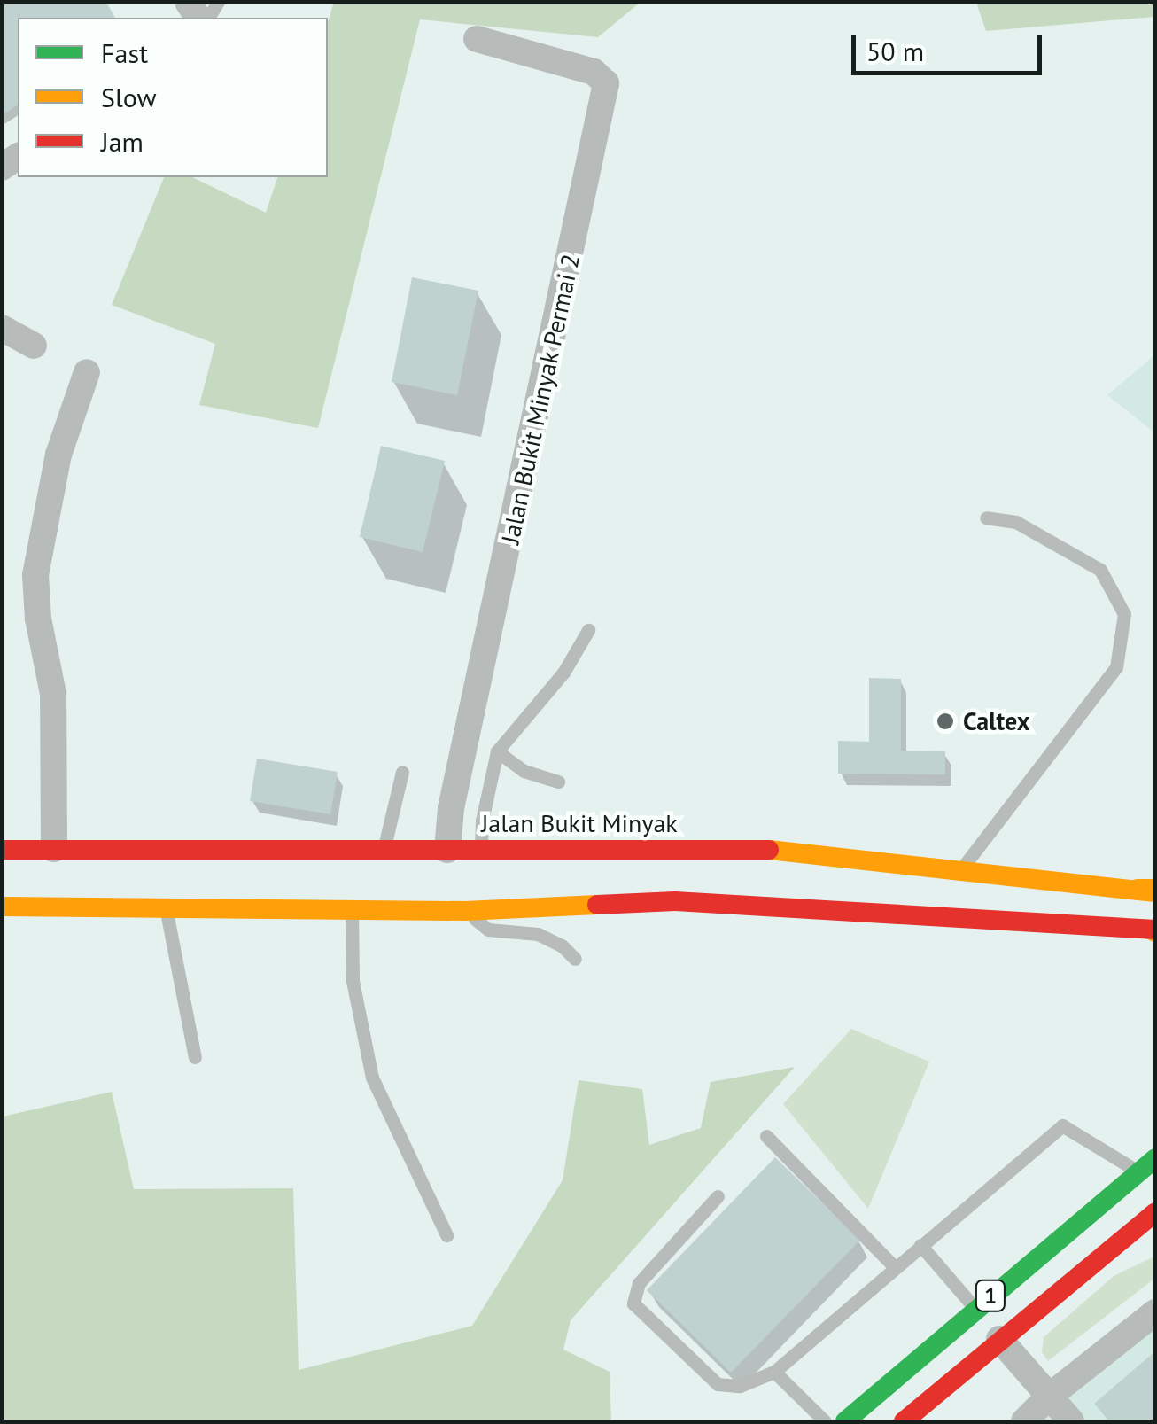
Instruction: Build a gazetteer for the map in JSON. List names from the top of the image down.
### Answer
{
  "streets": {
    "main road": ["Jalan Bukit Minyak", "1"],
    "street": ["Jalan Bukit Minyak Permai 2"]
  },
  "crossings": [
    ["Jalan Bukit Minyak Permai 2", "Jalan Bukit Minyak"]
  ],
  "places": ["Caltex"],
  "legend": ["Fast", "Slow", "Jam"],
  "scale_bar": "50 m"
}
